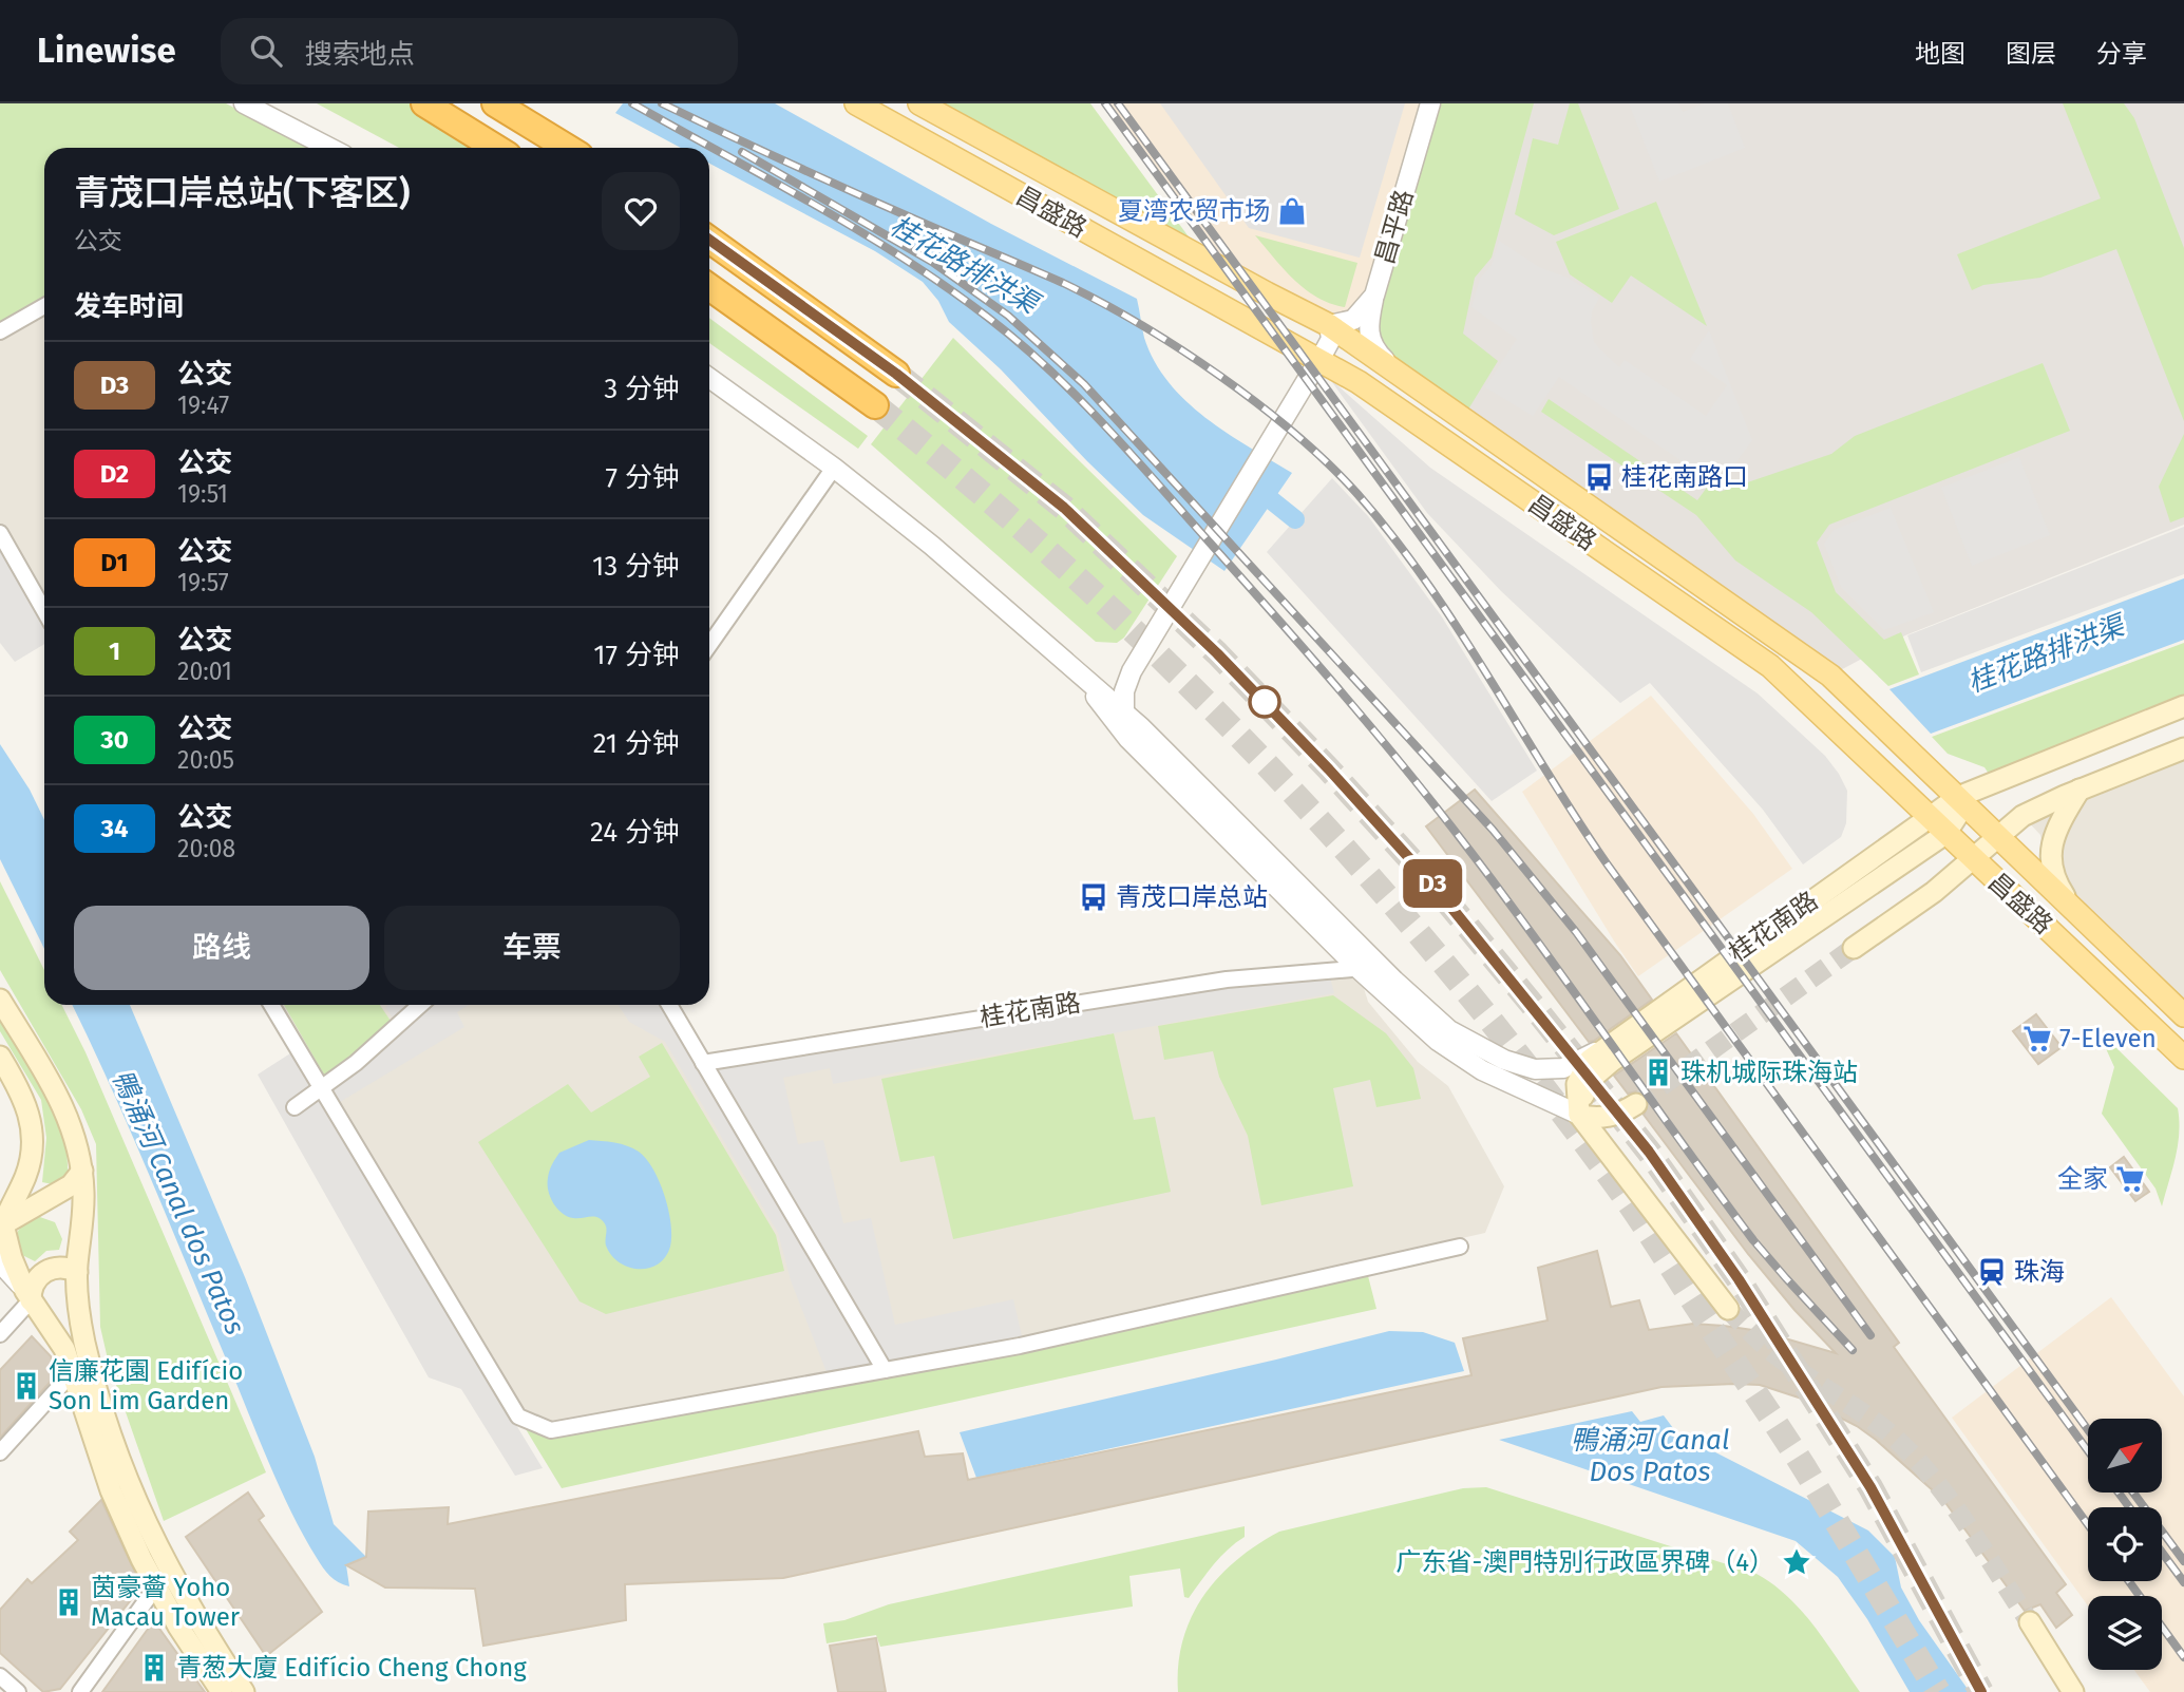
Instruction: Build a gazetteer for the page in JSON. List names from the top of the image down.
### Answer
{
  "streets": {
    "main road": ["昌盛路", "桂花南路"],
    "street": ["昌平路"]
  },
  "crossings": [
    ["昌盛路", "昌平路"],
    ["昌盛路", "桂花南路"]
  ],
  "water": ["桂花路排洪渠", "鴨涌河 Canal dos Patos", "鴨涌河 Canal Dos Patos"],
  "places": {
    "shop": ["夏湾农贸市场"],
    "bus stop": ["桂花南路口", "青茂口岸总站"],
    "supermarket": ["7-Eleven", "全家"],
    "building": [
      "珠机城际珠海站",
      "信廉花園 Edifício Son Lim Garden",
      "茵豪薈 Yoho Macau Tower",
      "青葱大廈 Edifício Cheng Chong"
    ],
    "station": ["珠海"],
    "place": ["广东省-澳門特別行政區界碑（4）"]
  },
  "lines": ["bus line D3"],
  "north": "top right",
  "page": {
    "header": "Linewise",
    "search": "搜索地点",
    "nav": ["地图", "图层", "分享"],
    "on_map": "D3",
    "heading": [
      ["青茂口岸总站(下客区)", "公交"],
      "发车时间"
    ],
    "list": [
      {
        "mark": "D3",
        "name": "公交",
        "note": "19:47",
        "value": "3 分钟"
      },
      {
        "mark": "D2",
        "name": "公交",
        "note": "19:51",
        "value": "7 分钟"
      },
      {
        "mark": "D1",
        "name": "公交",
        "note": "19:57",
        "value": "13 分钟"
      },
      {
        "mark": "1",
        "name": "公交",
        "note": "20:01",
        "value": "17 分钟"
      },
      {
        "mark": "30",
        "name": "公交",
        "note": "20:05",
        "value": "21 分钟"
      },
      {
        "mark": "34",
        "name": "公交",
        "note": "20:08",
        "value": "24 分钟"
      }
    ],
    "buttons": ["路线", "车票"]
  }
}
